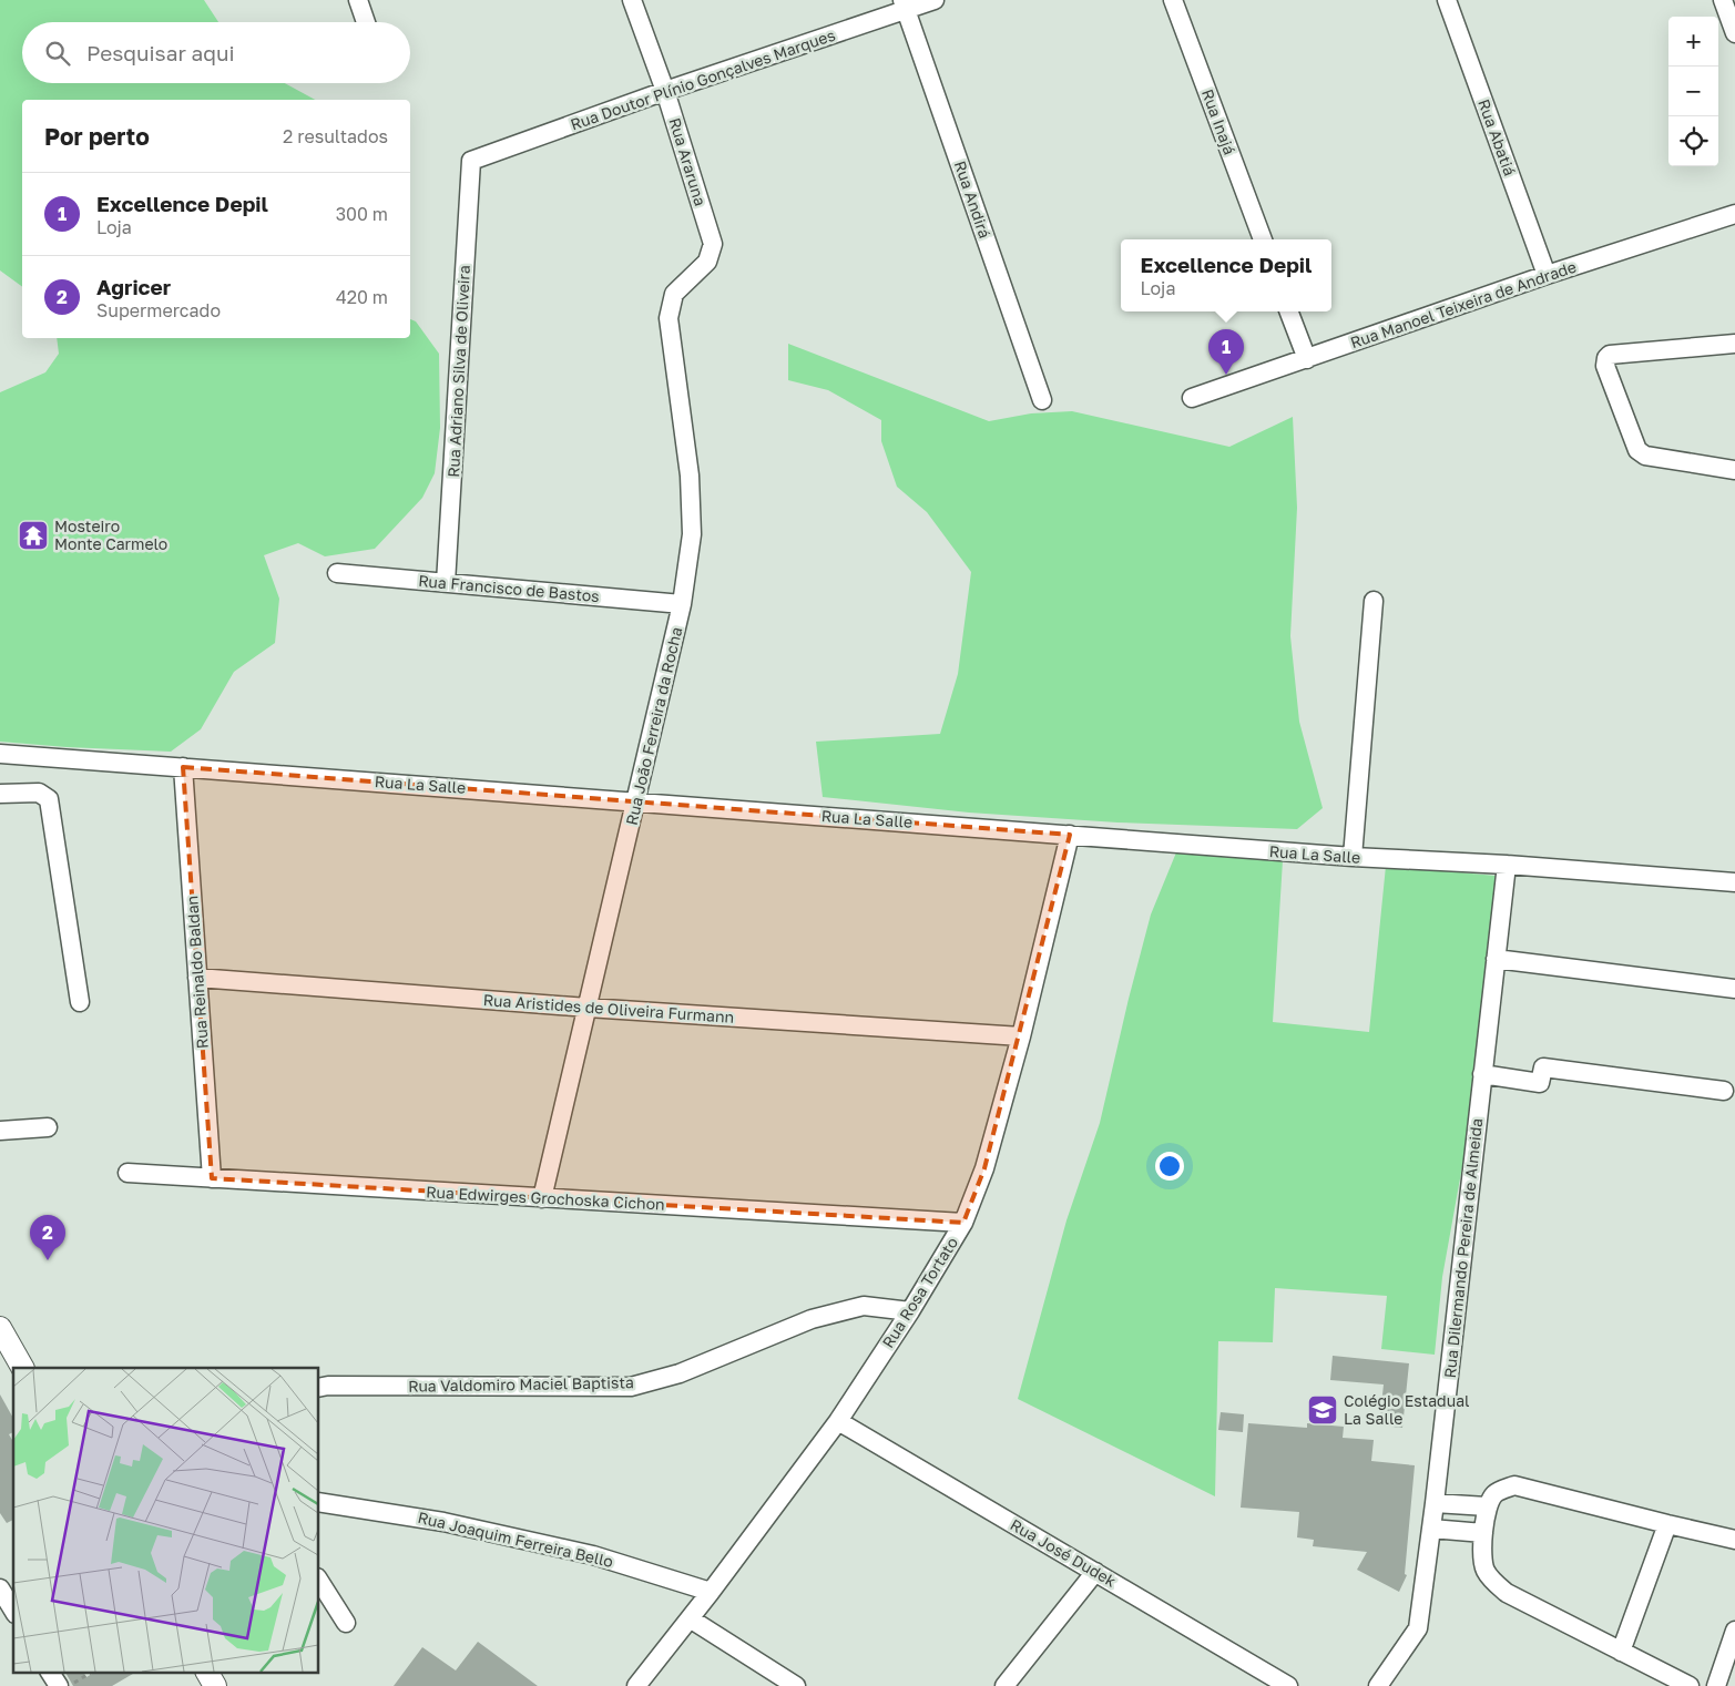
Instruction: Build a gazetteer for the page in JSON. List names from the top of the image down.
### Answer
{
  "streets": {
    "street": [
      "Rua Doutor Plínio Gonçalves Marques",
      "Rua Inajá",
      "Rua Abatiá",
      "Rua Araruna",
      "Rua Andirá",
      "Rua Manoel Teixeira de Andrade",
      "Rua Adriano Silva de Oliveira",
      "Rua Francisco de Bastos",
      "Rua João Ferreira da Rocha",
      "Rua La Salle",
      "Rua Reinaldo Baldan",
      "Rua Aristides de Oliveira Furmann",
      "Rua Edwirges Grochoska Cichon",
      "Rua Dilermando Pereira de Almeida",
      "Rua Rosa Tortato",
      "Rua Valdomiro Maciel Baptista",
      "Rua Joaquim Ferreira Bello",
      "Rua José Dudek"
    ]
  },
  "crossings": [
    ["Rua Doutor Plínio Gonçalves Marques", "Rua Araruna"],
    ["Rua Doutor Plínio Gonçalves Marques", "Rua Andirá"],
    ["Rua Doutor Plínio Gonçalves Marques", "Rua Adriano Silva de Oliveira"],
    ["Rua Abatiá", "Rua Manoel Teixeira de Andrade"],
    ["Rua Araruna", "Rua João Ferreira da Rocha"],
    ["Rua Adriano Silva de Oliveira", "Rua Francisco de Bastos"],
    ["Rua Francisco de Bastos", "Rua João Ferreira da Rocha"],
    ["Rua João Ferreira da Rocha", "Rua La Salle"],
    ["Rua João Ferreira da Rocha", "Rua Aristides de Oliveira Furmann"],
    ["Rua João Ferreira da Rocha", "Rua Edwirges Grochoska Cichon"],
    ["Rua La Salle", "Rua Reinaldo Baldan"],
    ["Rua La Salle", "Rua Dilermando Pereira de Almeida"],
    ["Rua La Salle", "Rua Rosa Tortato"],
    ["Rua Reinaldo Baldan", "Rua Aristides de Oliveira Furmann"],
    ["Rua Reinaldo Baldan", "Rua Edwirges Grochoska Cichon"],
    ["Rua Aristides de Oliveira Furmann", "Rua Rosa Tortato"],
    ["Rua Edwirges Grochoska Cichon", "Rua Rosa Tortato"],
    ["Rua Rosa Tortato", "Rua Valdomiro Maciel Baptista"],
    ["Rua Rosa Tortato", "Rua Joaquim Ferreira Bello"],
    ["Rua Rosa Tortato", "Rua José Dudek"]
  ],
  "places": {
    "temple": ["Mosteiro Monte Carmelo"],
    "school or university": ["Colégio Estadual La Salle"]
  },
  "page": {
    "map_buttons": ["+", "−"],
    "search": "Pesquisar aqui",
    "heading": ["Por perto", "2 resultados"],
    "list": [
      {
        "mark": "1",
        "name": "Excellence Depil",
        "note": "Loja",
        "value": "300 m"
      },
      {
        "mark": "2",
        "name": "Agricer",
        "note": "Supermercado",
        "value": "420 m"
      }
    ],
    "popup": ["Excellence Depil", "Loja"],
    "pins": ["1", "2"]
  }
}
